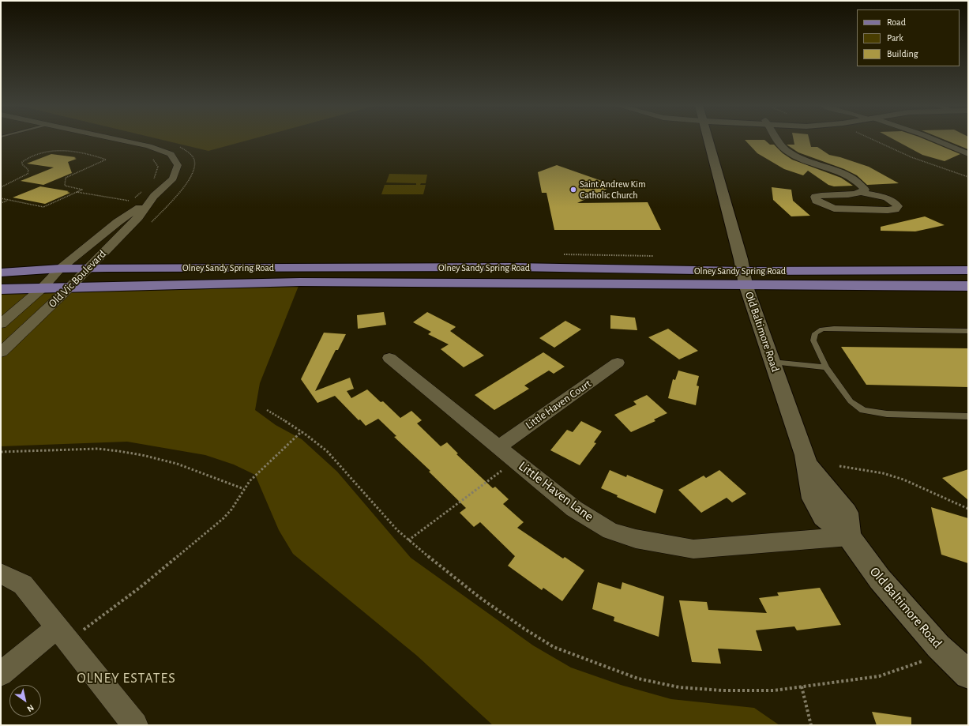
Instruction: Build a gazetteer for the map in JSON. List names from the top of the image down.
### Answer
{
  "streets": {
    "main road": ["Olney Sandy Spring Road"],
    "street": [
      "Old Vic Boulevard",
      "Old Baltimore Road",
      "Little Haven Court",
      "Little Haven Lane"
    ]
  },
  "crossings": [
    ["Olney Sandy Spring Road", "Old Vic Boulevard"],
    ["Olney Sandy Spring Road", "Old Baltimore Road"],
    ["Old Baltimore Road", "Little Haven Lane"],
    ["Little Haven Court", "Little Haven Lane"]
  ],
  "districts": ["OLNEY ESTATES"],
  "places": ["Saint Andrew Kim Catholic Church"],
  "legend": ["Road", "Park", "Building"],
  "north": "bottom right"
}
